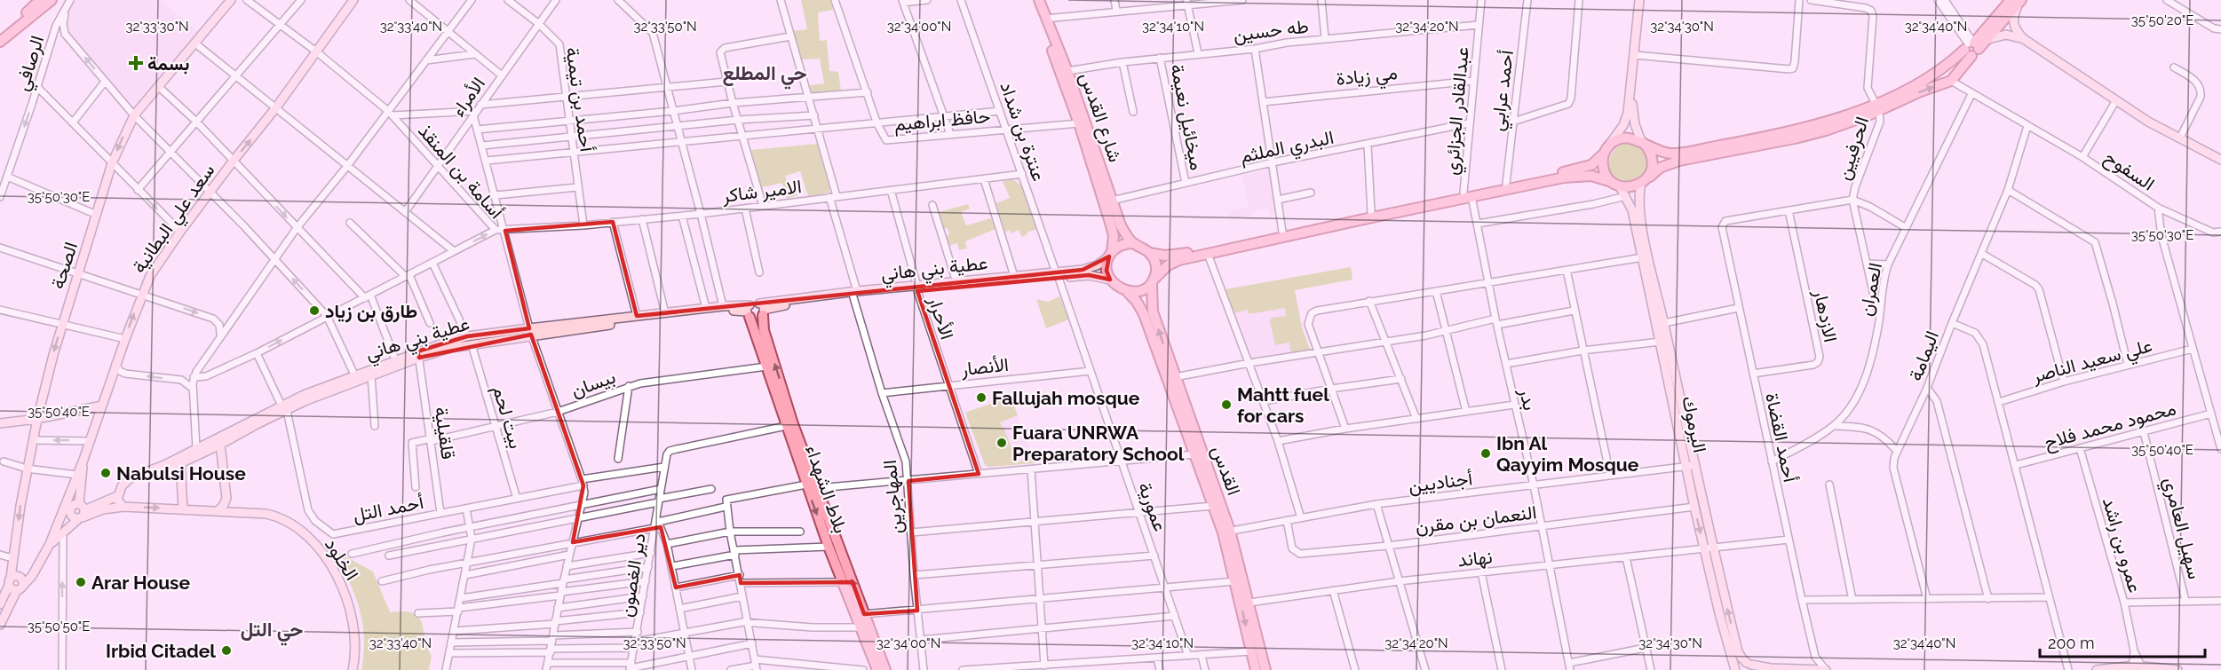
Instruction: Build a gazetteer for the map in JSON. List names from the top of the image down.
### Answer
{
  "streets": {
    "main road": [
      "شارع القدس",
      "سعد علي البطانية",
      "الصحة",
      "عطية بني هاني",
      "اليرموك",
      "القدس",
      "بلاط الشهداء",
      "الخلود"
    ],
    "street": [
      "طه حسين",
      "الرصافي",
      "مي زيادة",
      "أحمد عرابي",
      "الأمراء",
      "أحمد بن تيمية",
      "عبدالقادر الجزائري",
      "ميخائيل نعيمة",
      "حافظ ابراهيم",
      "عنترة بن شداد",
      "البدري الملثم",
      "الحرفيين",
      "السفوح",
      "أسامة بن المنقذ",
      "الامير شاكر",
      "العمران",
      "الازدهار",
      "الأحرار",
      "اليمامة",
      "علي سعيد الناصر",
      "الأنصار",
      "بيسان",
      "بدر",
      "بيت لحم",
      "محمود محمد فلاح",
      "قلقيلية",
      "أحمد القضاة",
      "أجناديين",
      "المهاجرين",
      "عمورية",
      "أحمد التل",
      "النعمان بن مقرن",
      "سهيل العامري",
      "عمرو بن راشد",
      "نهاند",
      "دير الغصون"
    ]
  },
  "crossings": [
    ["طه حسين", "عبدالقادر الجزائري"],
    ["طه حسين", "شارع القدس"],
    ["طه حسين", "ميخائيل نعيمة"],
    ["مي زيادة", "عبدالقادر الجزائري"],
    ["الأمراء", "أحمد بن تيمية"],
    ["الأمراء", "أسامة بن المنقذ"],
    ["أحمد بن تيمية", "الامير شاكر"],
    ["عبدالقادر الجزائري", "البدري الملثم"],
    ["عبدالقادر الجزائري", "بدر"],
    ["شارع القدس", "البدري الملثم"],
    ["شارع القدس", "عطية بني هاني"],
    ["شارع القدس", "القدس"],
    ["ميخائيل نعيمة", "البدري الملثم"],
    ["حافظ ابراهيم", "عنترة بن شداد"],
    ["عنترة بن شداد", "الامير شاكر"],
    ["عنترة بن شداد", "عطية بني هاني"],
    ["عنترة بن شداد", "عمورية"],
    ["الحرفيين", "العمران"],
    ["السفوح", "العمران"],
    ["السفوح", "اليمامة"],
    ["السفوح", "علي سعيد الناصر"],
    ["السفوح", "محمود محمد فلاح"],
    ["أسامة بن المنقذ", "الامير شاكر"],
    ["أسامة بن المنقذ", "سعد علي البطانية"],
    ["أسامة بن المنقذ", "بيت لحم"],
    ["الامير شاكر", "الأحرار"],
    ["الامير شاكر", "المهاجرين"],
    ["سعد علي البطانية", "الخلود"],
    ["عطية بني هاني", "الأحرار"],
    ["عطية بني هاني", "بيت لحم"],
    ["عطية بني هاني", "قلقيلية"],
    ["عطية بني هاني", "القدس"],
    ["عطية بني هاني", "بلاط الشهداء"],
    ["عطية بني هاني", "المهاجرين"],
    ["عطية بني هاني", "عمورية"],
    ["عطية بني هاني", "أحمد التل"],
    ["العمران", "أحمد القضاة"],
    ["الازدهار", "أحمد القضاة"],
    ["الأحرار", "الأنصار"],
    ["الأنصار", "المهاجرين"],
    ["الأنصار", "عمورية"],
    ["بيسان", "بيت لحم"],
    ["بيسان", "قلقيلية"],
    ["بيسان", "بلاط الشهداء"],
    ["بدر", "أجناديين"],
    ["بدر", "النعمان بن مقرن"],
    ["بدر", "نهاند"],
    ["بيت لحم", "أحمد التل"],
    ["اليرموك", "أجناديين"],
    ["اليرموك", "النعمان بن مقرن"],
    ["اليرموك", "نهاند"],
    ["محمود محمد فلاح", "سهيل العامري"],
    ["محمود محمد فلاح", "عمرو بن راشد"],
    ["قلقيلية", "أحمد التل"],
    ["أحمد القضاة", "نهاند"],
    ["القدس", "أجناديين"],
    ["القدس", "نهاند"],
    ["أجناديين", "النعمان بن مقرن"],
    ["أحمد التل", "دير الغصون"]
  ],
  "one_way": ["الرصافي", "الصحة"],
  "districts": ["حي المطلع", "حي التل"],
  "places": {
    "health": ["بسمة"],
    "other": [
      "طارق بن زياد",
      "Fallujah mosque",
      "Mahtt fuel for cars",
      "Fuara UNRWA Preparatory School",
      "Ibn Al Qayyim Mosque",
      "Nabulsi House",
      "Arar House",
      "Irbid Citadel"
    ]
  },
  "scale_bar": "200 m",
  "coordinates": [
    "35°50'20\"E",
    "32°33'30\"N",
    "32°33'40\"N",
    "32°33'50\"N",
    "32°34'00\"N",
    "32°34'10\"N",
    "32°34'20\"N",
    "32°34'30\"N",
    "32°34'40\"N",
    "35°50'30\"E",
    "35°50'40\"E",
    "35°50'50\"E"
  ]
}
